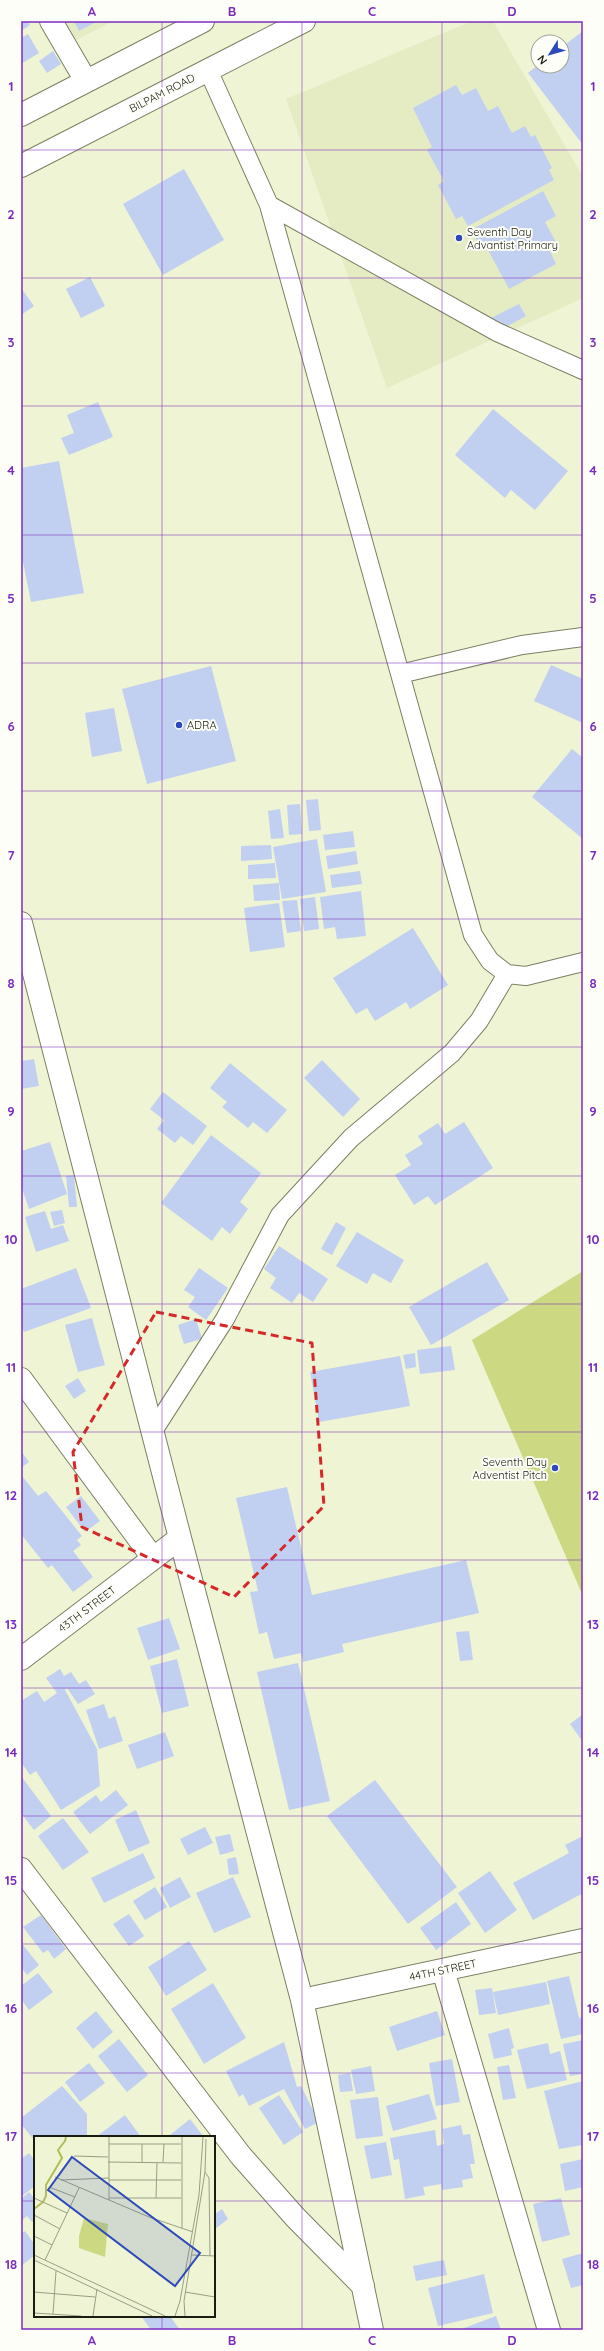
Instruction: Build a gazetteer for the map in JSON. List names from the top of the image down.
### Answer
{
  "streets": {
    "street": ["BILPAM ROAD", "43TH STREET", "44TH STREET"]
  },
  "places": ["Seventh Day Advantist Primary", "ADRA", "Seventh Day Adventist Pitch"],
  "north": "bottom left",
  "grid": {
    "columns": [
      "A",
      "B",
      "C",
      "D"
    ],
    "rows": [
      "1",
      "2",
      "3",
      "4",
      "5",
      "6",
      "7",
      "8",
      "9",
      "10",
      "11",
      "12",
      "13",
      "14",
      "15",
      "16",
      "17",
      "18"
    ]
  }
}
